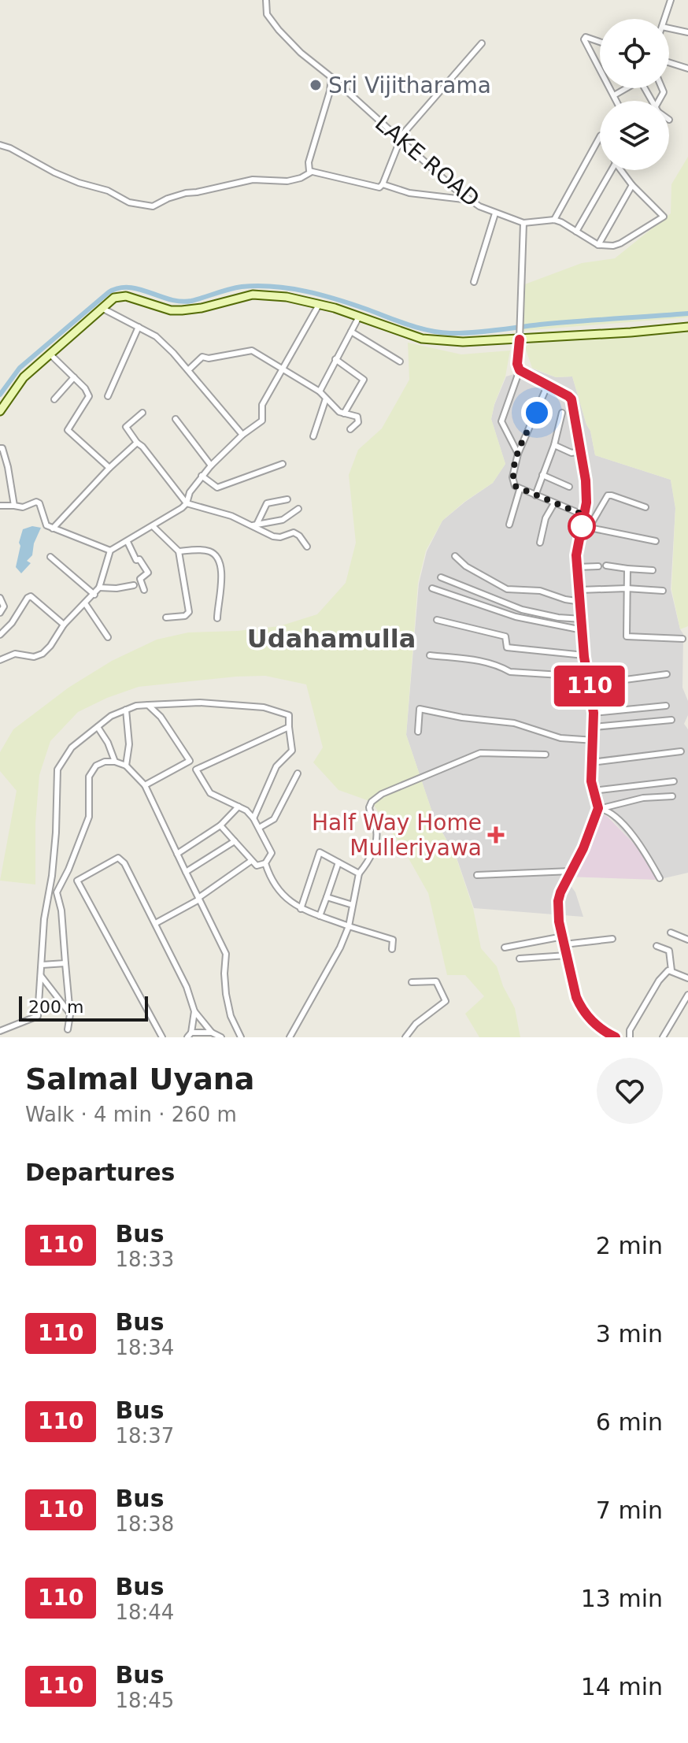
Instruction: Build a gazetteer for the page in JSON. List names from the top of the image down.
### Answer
{
  "streets": {
    "street": ["LAKE ROAD"]
  },
  "districts": ["Udahamulla"],
  "places": {
    "other": ["Sri Vijitharama"],
    "health": ["Half Way Home Mulleriyawa"]
  },
  "lines": ["bus line 110"],
  "scale_bar": "200 m",
  "page": {
    "on_map": "110",
    "scale": "200 m",
    "heading": [
      ["Salmal Uyana", "Walk · 4 min · 260 m"],
      "Departures"
    ],
    "list": [
      {
        "mark": "110",
        "name": "Bus",
        "note": "18:33",
        "value": "2 min"
      },
      {
        "mark": "110",
        "name": "Bus",
        "note": "18:34",
        "value": "3 min"
      },
      {
        "mark": "110",
        "name": "Bus",
        "note": "18:37",
        "value": "6 min"
      },
      {
        "mark": "110",
        "name": "Bus",
        "note": "18:38",
        "value": "7 min"
      },
      {
        "mark": "110",
        "name": "Bus",
        "note": "18:44",
        "value": "13 min"
      },
      {
        "mark": "110",
        "name": "Bus",
        "note": "18:45",
        "value": "14 min"
      }
    ]
  }
}
